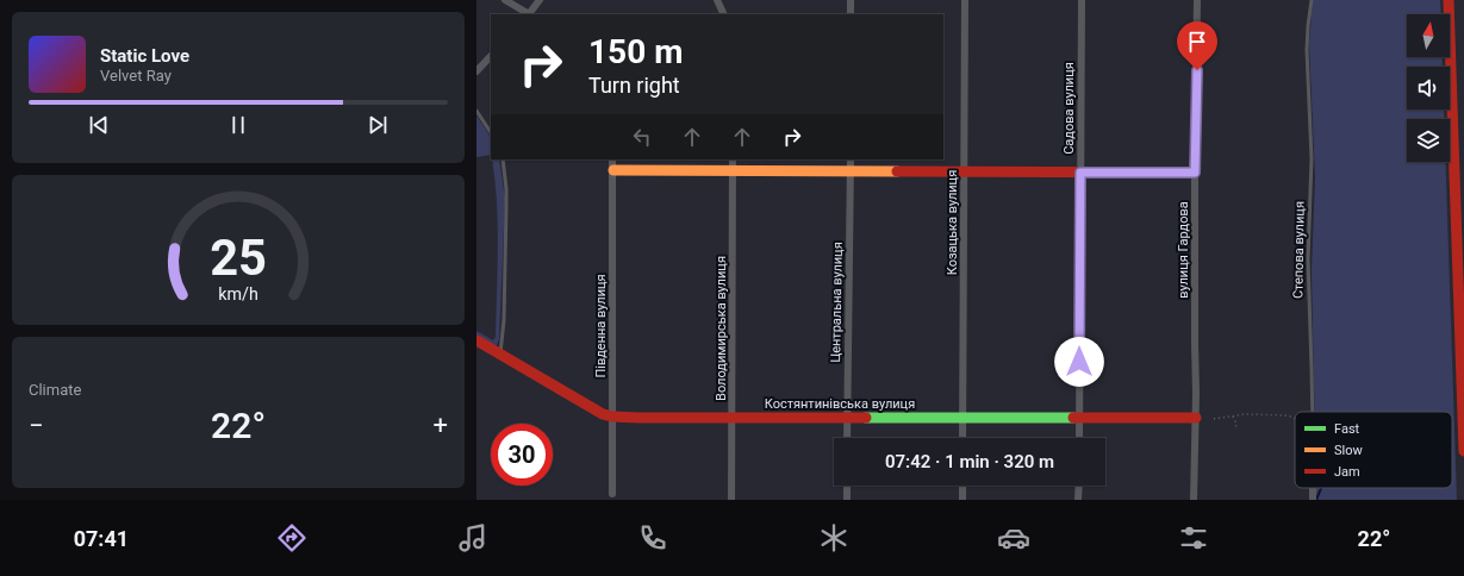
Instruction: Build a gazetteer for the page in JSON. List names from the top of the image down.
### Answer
{
  "streets": {
    "street": [
      "Садова вулиця",
      "Козацька вулиця",
      "вулиця Гардова",
      "Центральна вулиця",
      "Південна вулиця",
      "Володимирська вулиця",
      "Костянтинівська вулиця"
    ],
    "lane": ["Степова вулиця"]
  },
  "crossings": [
    ["Садова вулиця", "Костянтинівська вулиця"],
    ["Козацька вулиця", "Костянтинівська вулиця"],
    ["вулиця Гардова", "Костянтинівська вулиця"],
    ["Центральна вулиця", "Костянтинівська вулиця"],
    ["Південна вулиця", "Костянтинівська вулиця"],
    ["Володимирська вулиця", "Костянтинівська вулиця"]
  ],
  "legend": ["Fast", "Slow", "Jam"],
  "north": "top",
  "page": {
    "turn": ["150 m", "Turn right"],
    "song": ["Static Love", "Velvet Ray"],
    "tile": "Climate",
    "heat": ["−", "22°", "+"],
    "limit": "30",
    "trip": "07:42 · 1 min · 320 m",
    "tabs": ["07:41", "22°"],
    "gauge": ["25", "km/h"]
  }
}
